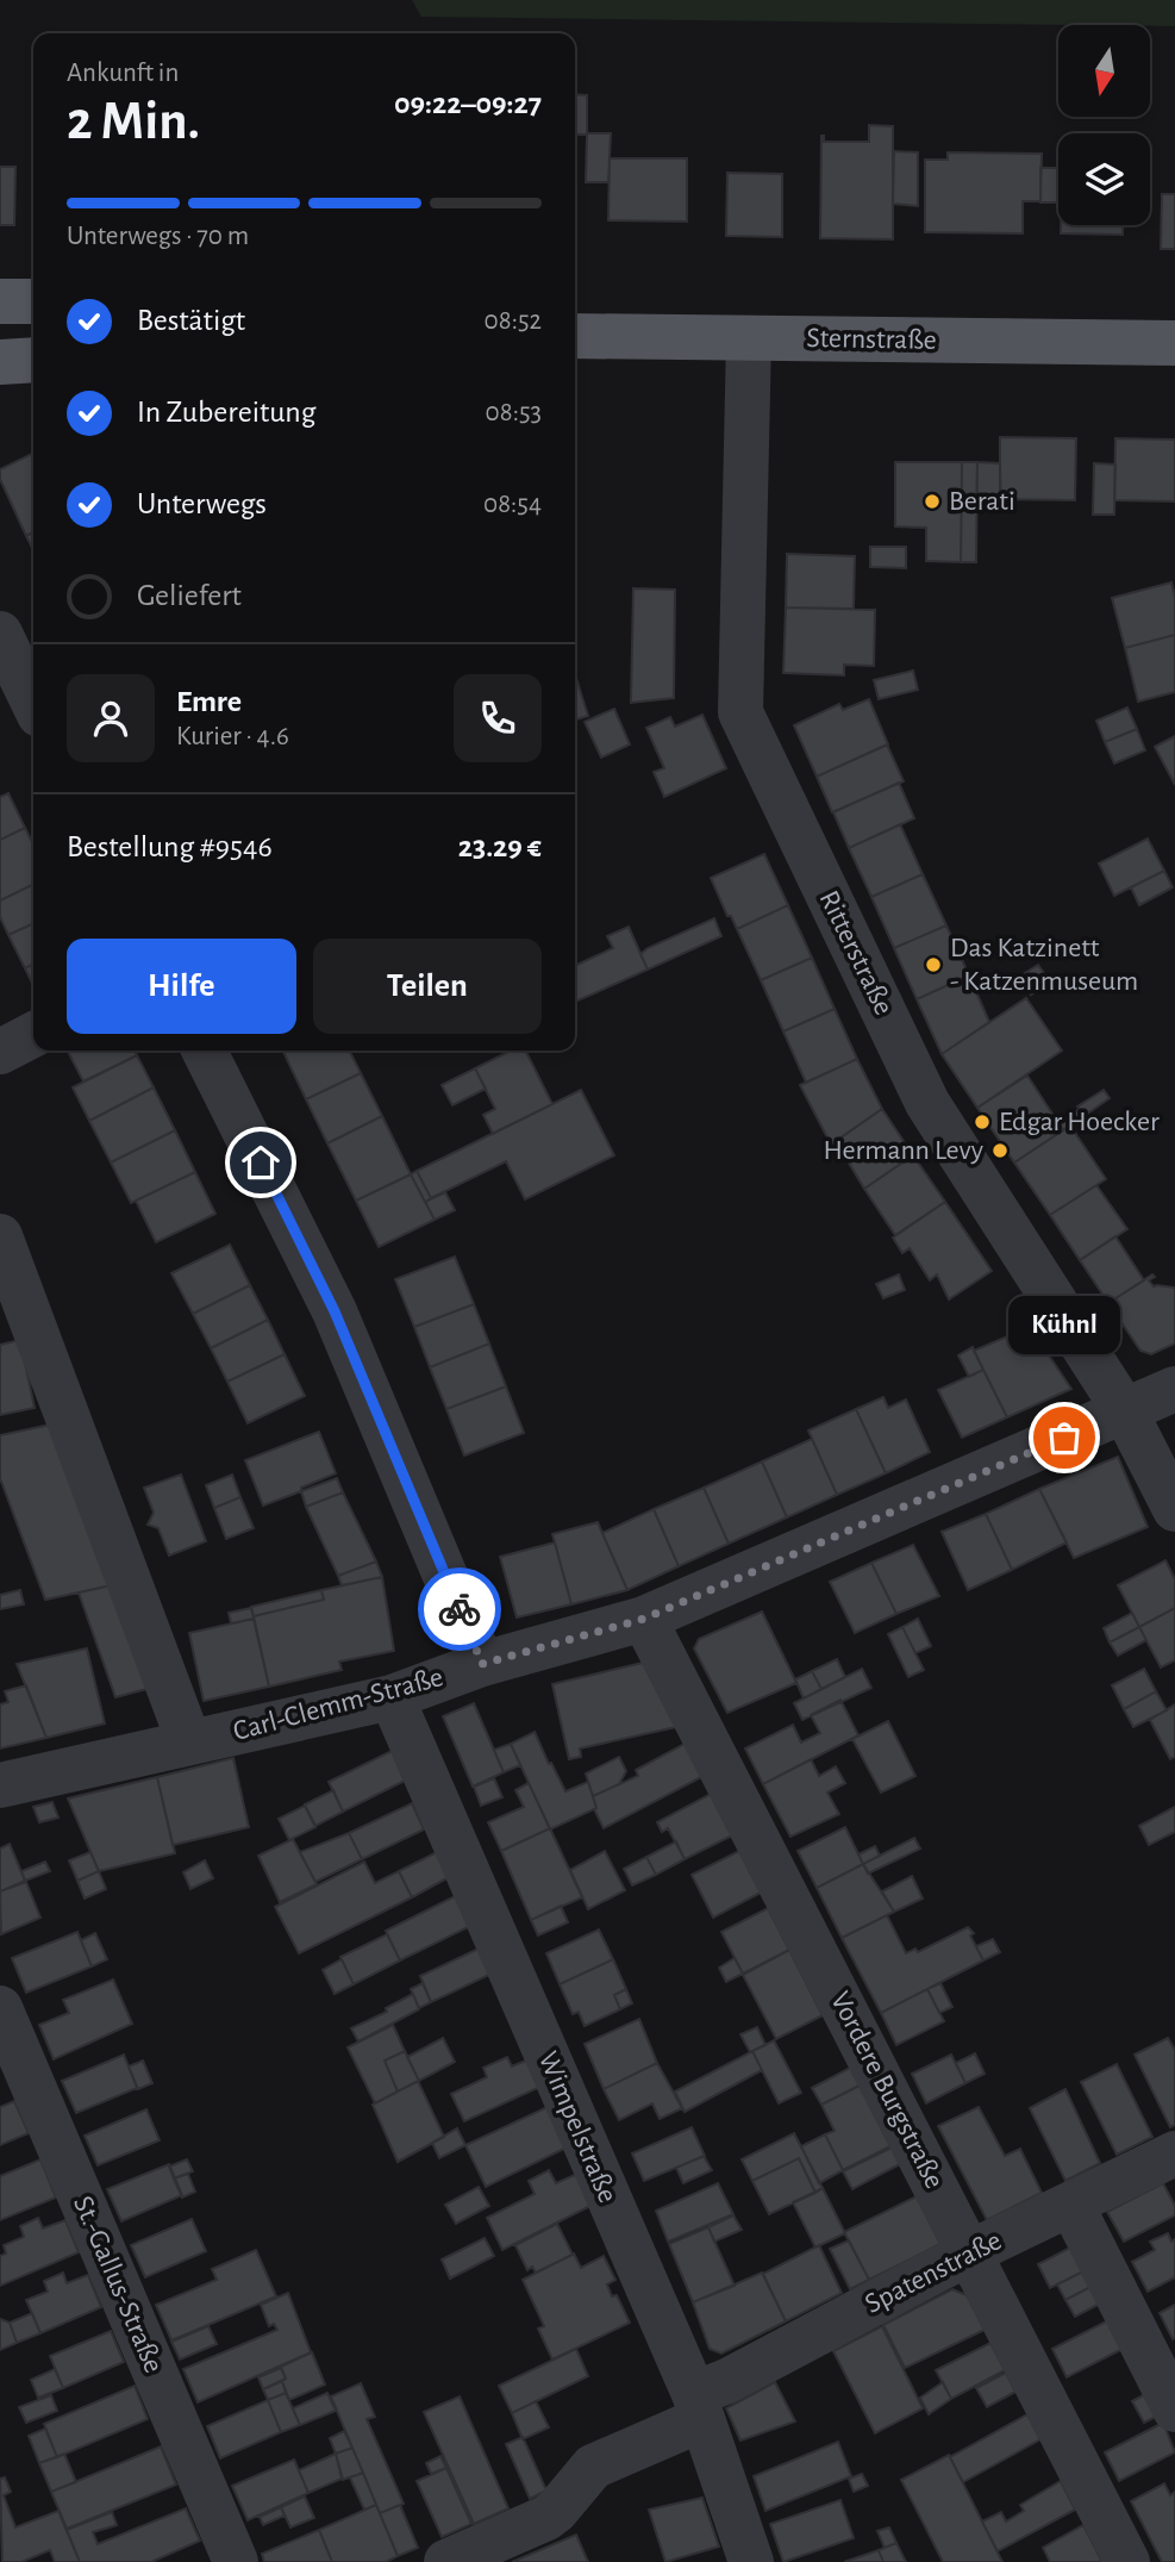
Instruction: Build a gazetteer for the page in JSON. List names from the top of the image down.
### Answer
{
  "streets": {
    "main road": ["Sternstraße"],
    "street": [
      "Ritterstraße",
      "Carl-Clemm-Straße",
      "Vordere Burgstraße",
      "Wimpelstraße",
      "Spatenstraße",
      "St.-Gallus-Straße"
    ]
  },
  "crossings": [
    ["Sternstraße", "Ritterstraße"],
    ["Ritterstraße", "Carl-Clemm-Straße"],
    ["Carl-Clemm-Straße", "Vordere Burgstraße"],
    ["Carl-Clemm-Straße", "Wimpelstraße"],
    ["Vordere Burgstraße", "Spatenstraße"],
    ["Wimpelstraße", "Spatenstraße"]
  ],
  "places": [
    "Berati",
    "Das Katzinett - Katzenmuseum",
    "Edgar Hoecker",
    "Hermann Levy",
    "Kühnl"
  ],
  "north": "bottom",
  "page": {
    "heading": ["2 Min.", "Ankunft in", "09:22–09:27"],
    "panel": [
      "Emre",
      "Kurier · 4.6",
      "Bestellung #9546",
      "23.29 €"
    ],
    "bar": "Unterwegs · 70 m",
    "list": [
      ["Bestätigt", "08:52"],
      ["In Zubereitung", "08:53"],
      ["Unterwegs", "08:54"],
      "Geliefert"
    ],
    "buttons": ["Hilfe", "Teilen"],
    "bubble": "Kühnl"
  }
}
